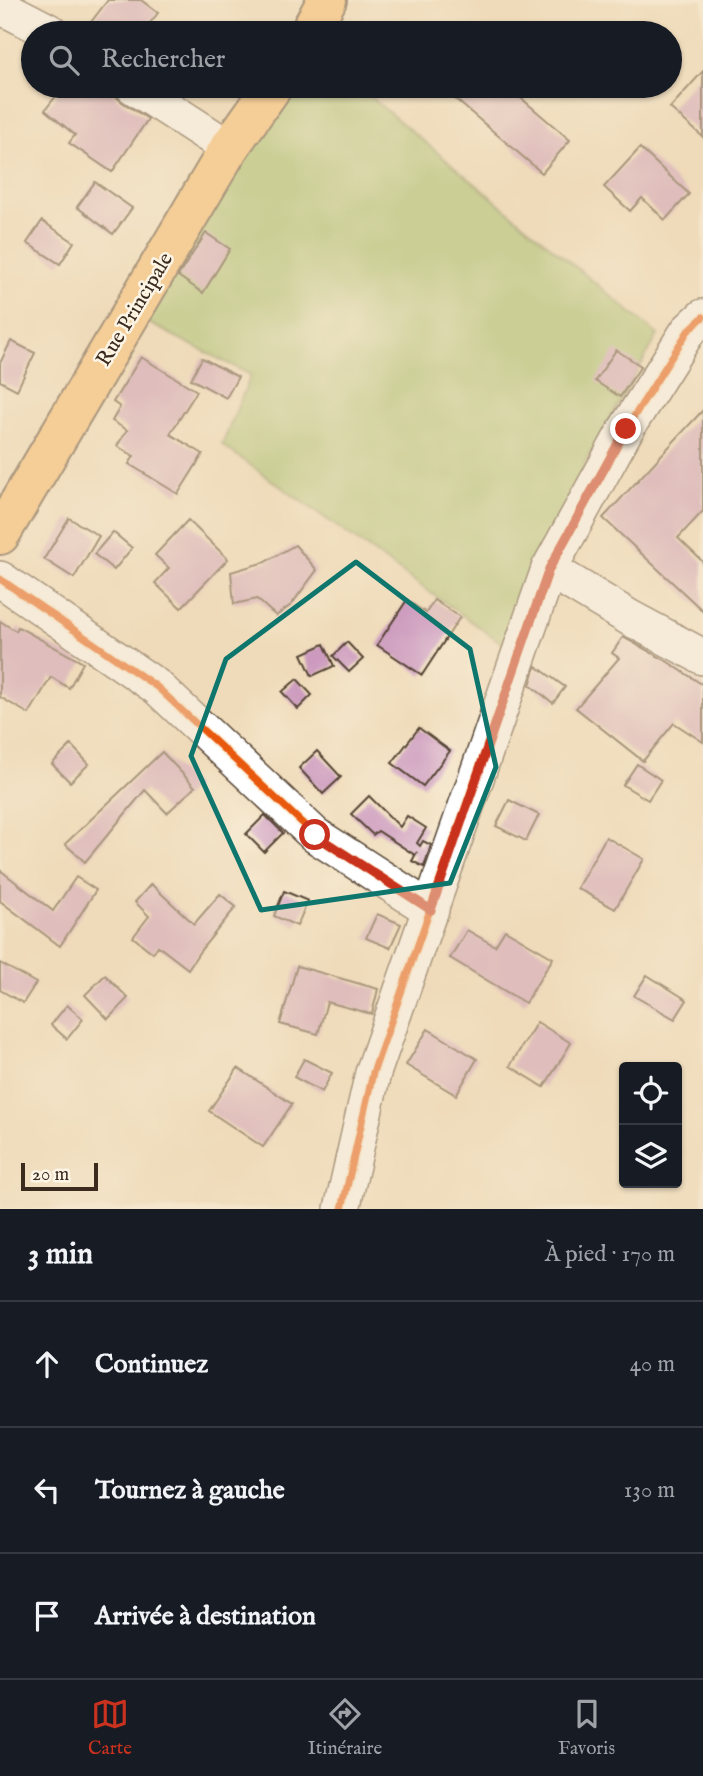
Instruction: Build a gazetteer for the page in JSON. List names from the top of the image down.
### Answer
{
  "streets": {
    "main road": ["Rue Principale"]
  },
  "scale_bar": "20 m",
  "page": {
    "search": "Rechercher",
    "scale": "20 m",
    "heading": ["3 min", "À pied · 170 m"],
    "list": [
      ["Continuez", "40 m"],
      ["Tournez à gauche", "130 m"],
      "Arrivée à destination"
    ],
    "nav": ["Carte", "Itinéraire", "Favoris"]
  }
}
